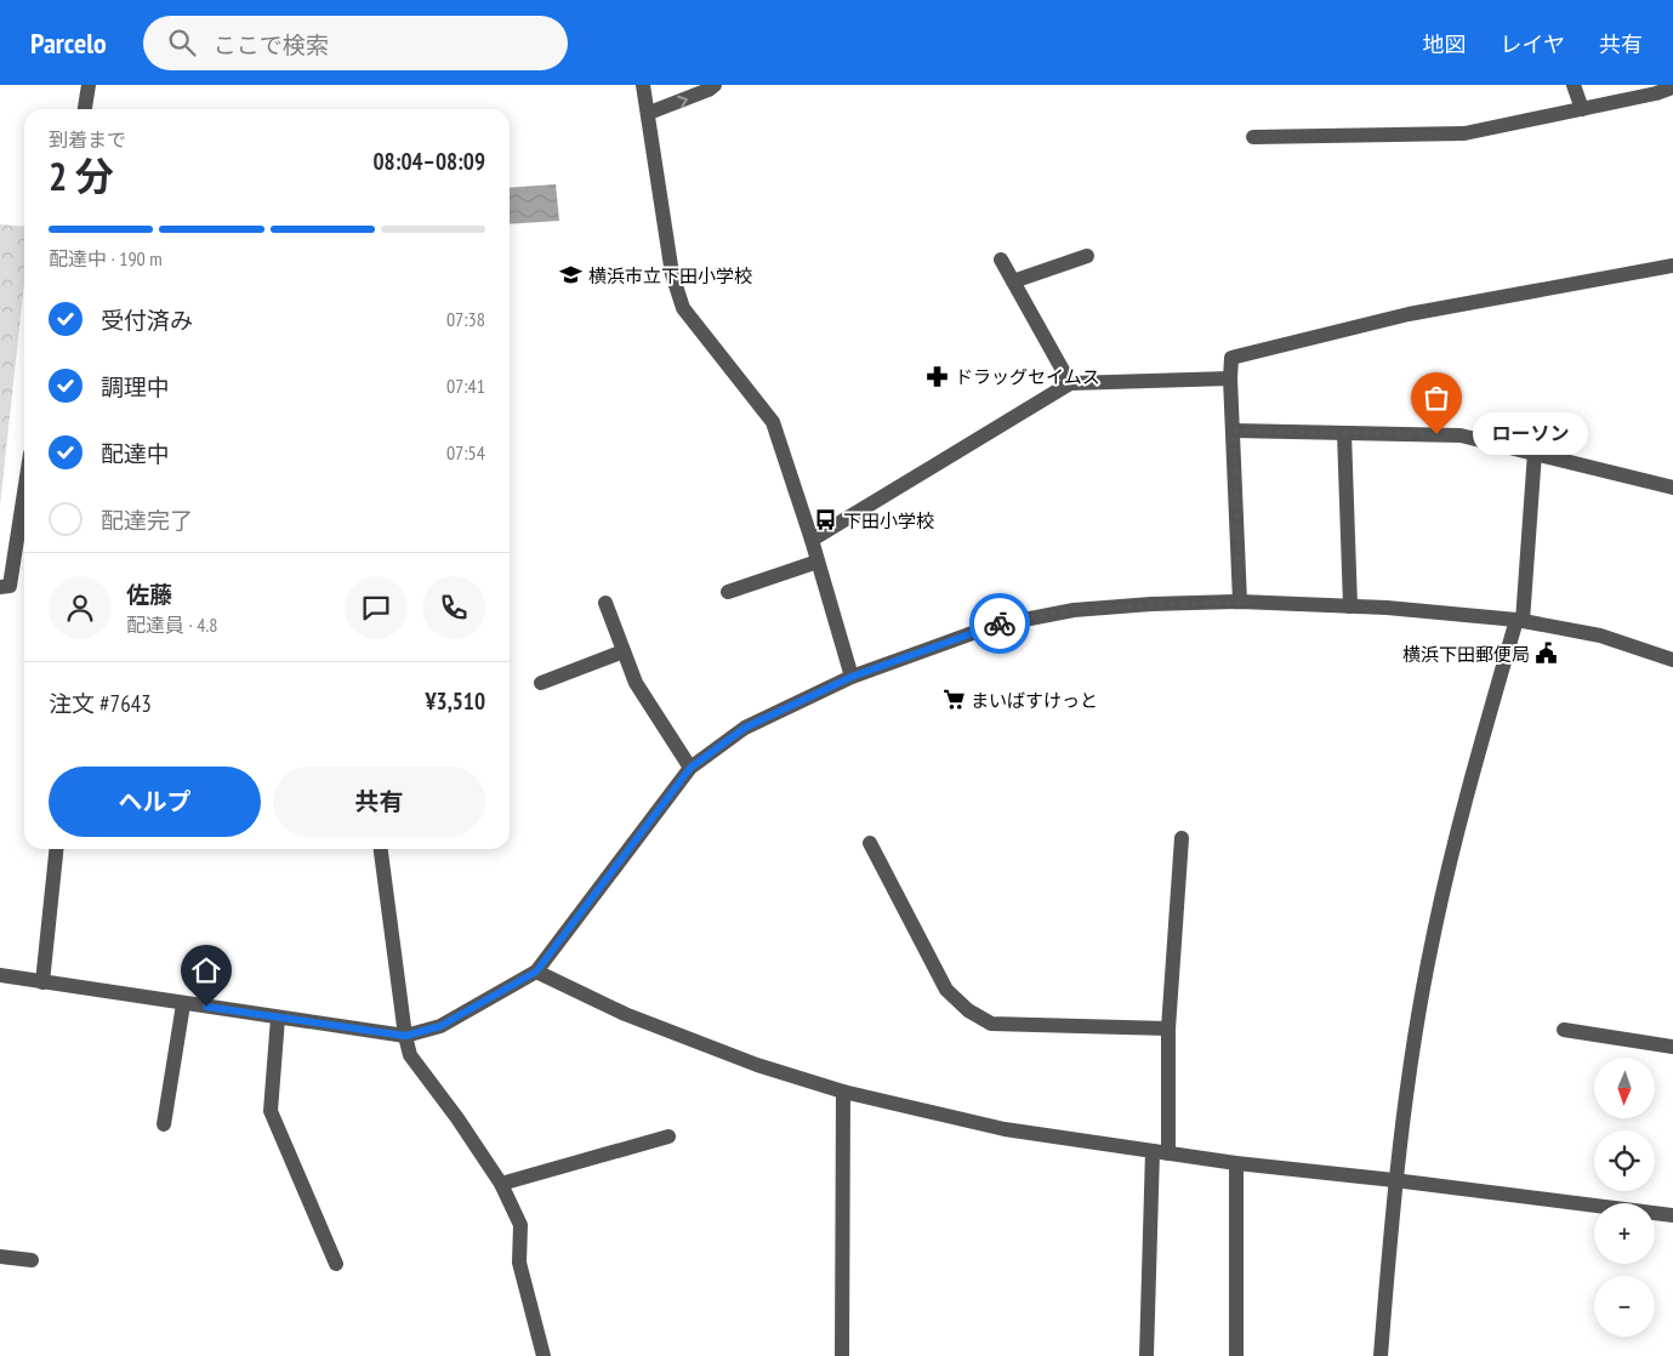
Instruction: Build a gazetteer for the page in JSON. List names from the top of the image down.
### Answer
{
  "places": {
    "school or university": ["横浜市立下田小学校"],
    "pharmacy": ["ドラッグセイムス"],
    "other": ["ローソン"],
    "bus stop": ["下田小学校"],
    "public building": ["横浜下田郵便局"],
    "supermarket": ["まいばすけっと"]
  },
  "north": "bottom",
  "page": {
    "header": "Parcelo",
    "search": "ここで検索",
    "nav": ["地図", "レイヤ", "共有"],
    "heading": ["2 分", "到着まで", "08:04–08:09"],
    "panel": [
      "佐藤",
      "配達員 · 4.8",
      "注文 #7643",
      "¥3,510"
    ],
    "bar": "配達中 · 190 m",
    "list": [
      ["受付済み", "07:38"],
      ["調理中", "07:41"],
      ["配達中", "07:54"],
      "配達完了"
    ],
    "bubble": "ローソン",
    "buttons": ["ヘルプ", "共有"],
    "map_buttons": ["+", "−"]
  }
}
